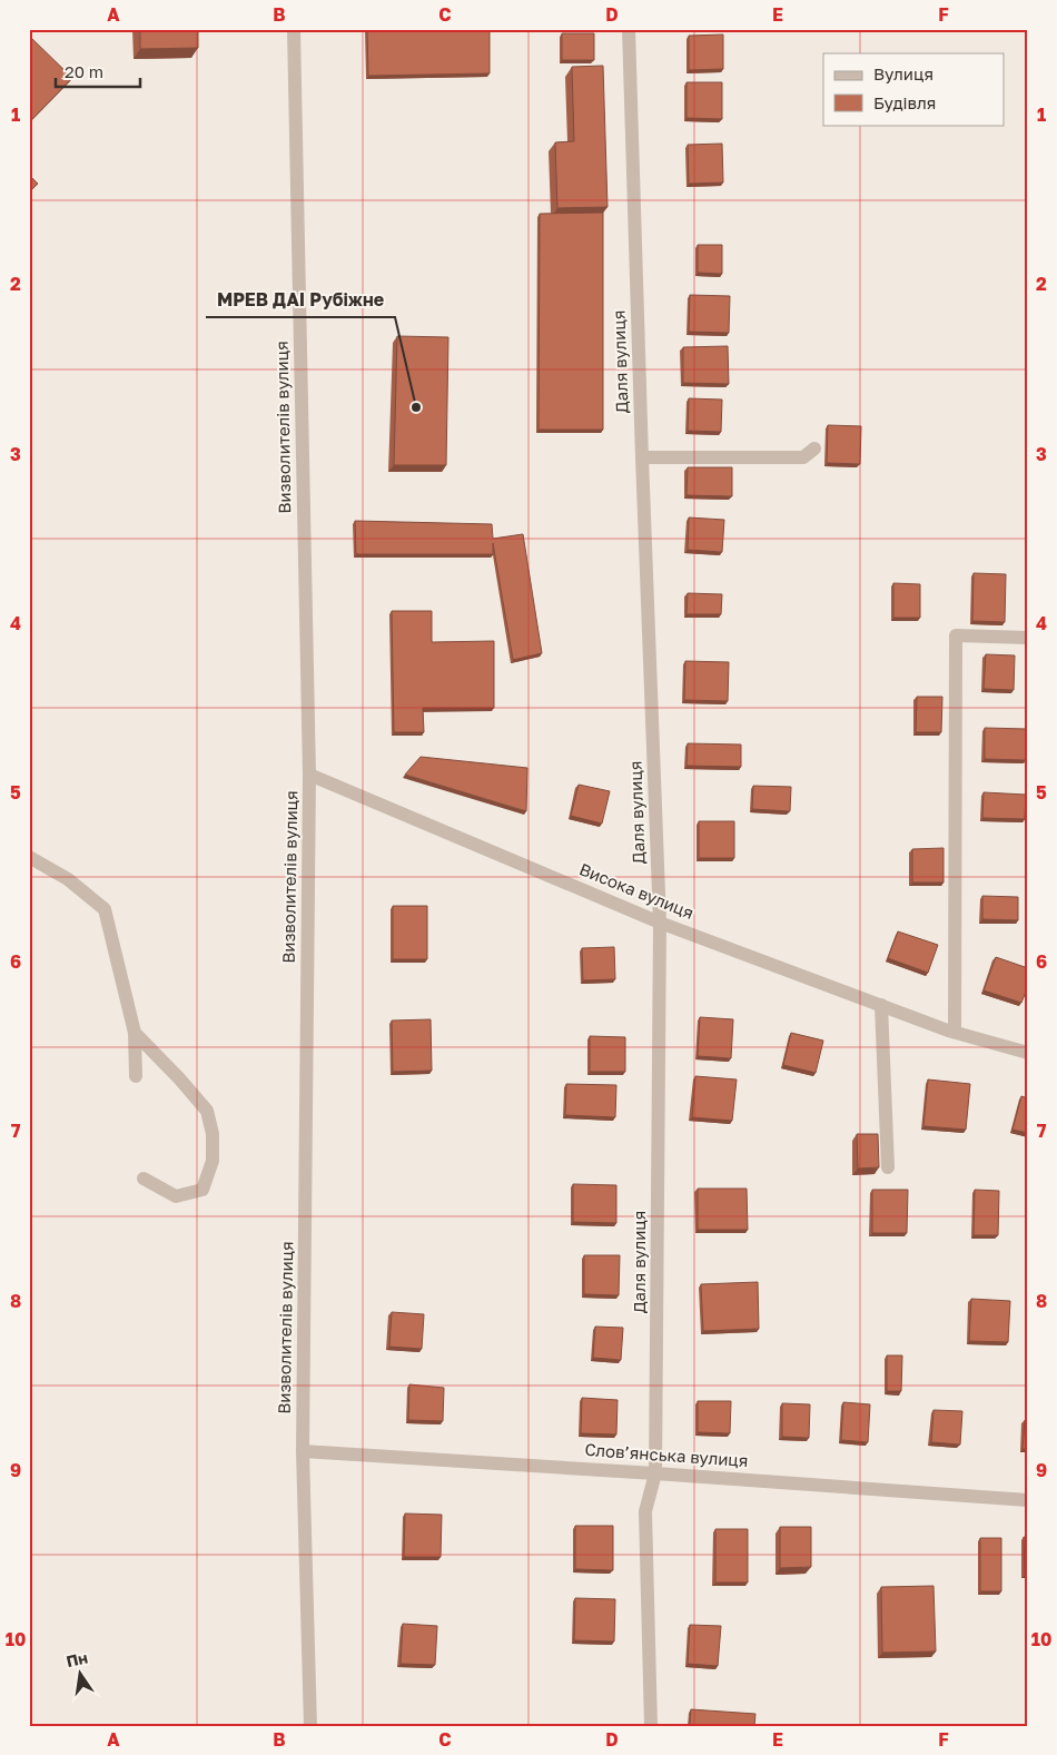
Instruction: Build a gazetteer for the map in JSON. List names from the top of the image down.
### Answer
{
  "streets": {
    "street": [
      "Даля вулиця",
      "Визволителів вулиця",
      "Висока вулиця",
      "Слов’янська вулиця"
    ]
  },
  "crossings": [
    ["Даля вулиця", "Висока вулиця"],
    ["Даля вулиця", "Слов’янська вулиця"],
    ["Визволителів вулиця", "Висока вулиця"],
    ["Визволителів вулиця", "Слов’янська вулиця"]
  ],
  "places": ["МРЕВ ДАІ Рубіжне"],
  "legend": ["Вулиця", "Будівля"],
  "scale_bar": "20 m",
  "north": "top",
  "grid": {
    "columns": [
      "A",
      "B",
      "C",
      "D",
      "E",
      "F"
    ],
    "rows": [
      "1",
      "2",
      "3",
      "4",
      "5",
      "6",
      "7",
      "8",
      "9",
      "10"
    ]
  }
}
